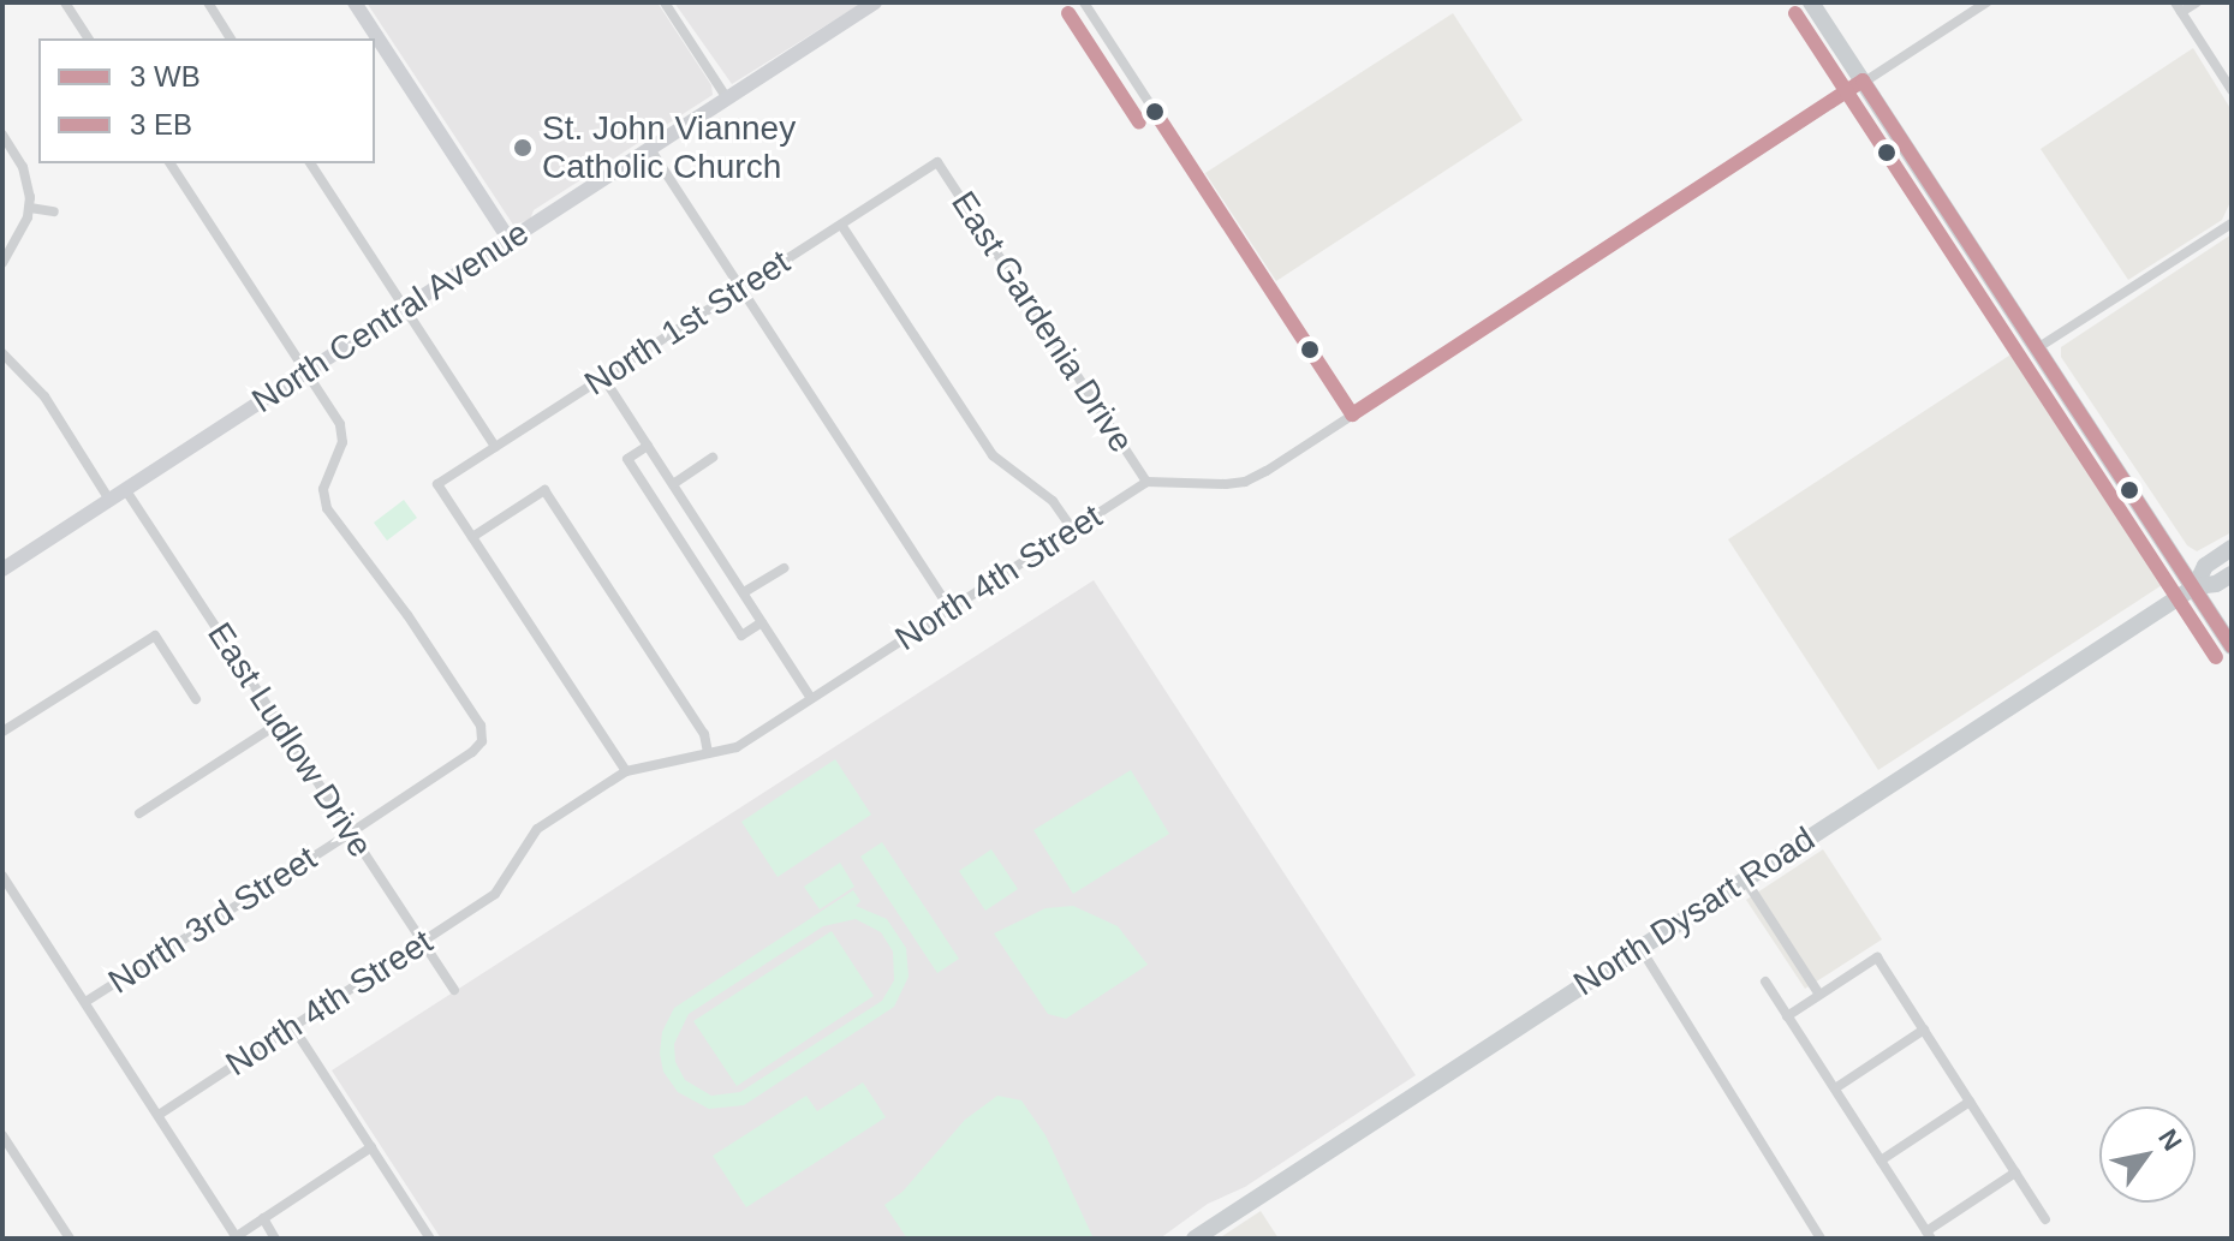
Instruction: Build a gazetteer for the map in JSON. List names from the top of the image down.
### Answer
{
  "streets": {
    "main road": ["North Dysart Road"],
    "street": [
      "North Central Avenue",
      "East Gardenia Drive",
      "North 1st Street",
      "North 4th Street",
      "East Ludlow Drive",
      "North 3rd Street"
    ]
  },
  "crossings": [
    ["North Central Avenue", "East Ludlow Drive"],
    ["North Central Avenue", "North 3rd Street"],
    ["East Gardenia Drive", "North 1st Street"],
    ["East Gardenia Drive", "North 4th Street"],
    ["North 4th Street", "East Ludlow Drive"],
    ["East Ludlow Drive", "North 3rd Street"]
  ],
  "places": ["St. John Vianney Catholic Church"],
  "legend": ["3 WB", "3 EB"],
  "north": "top right"
}
